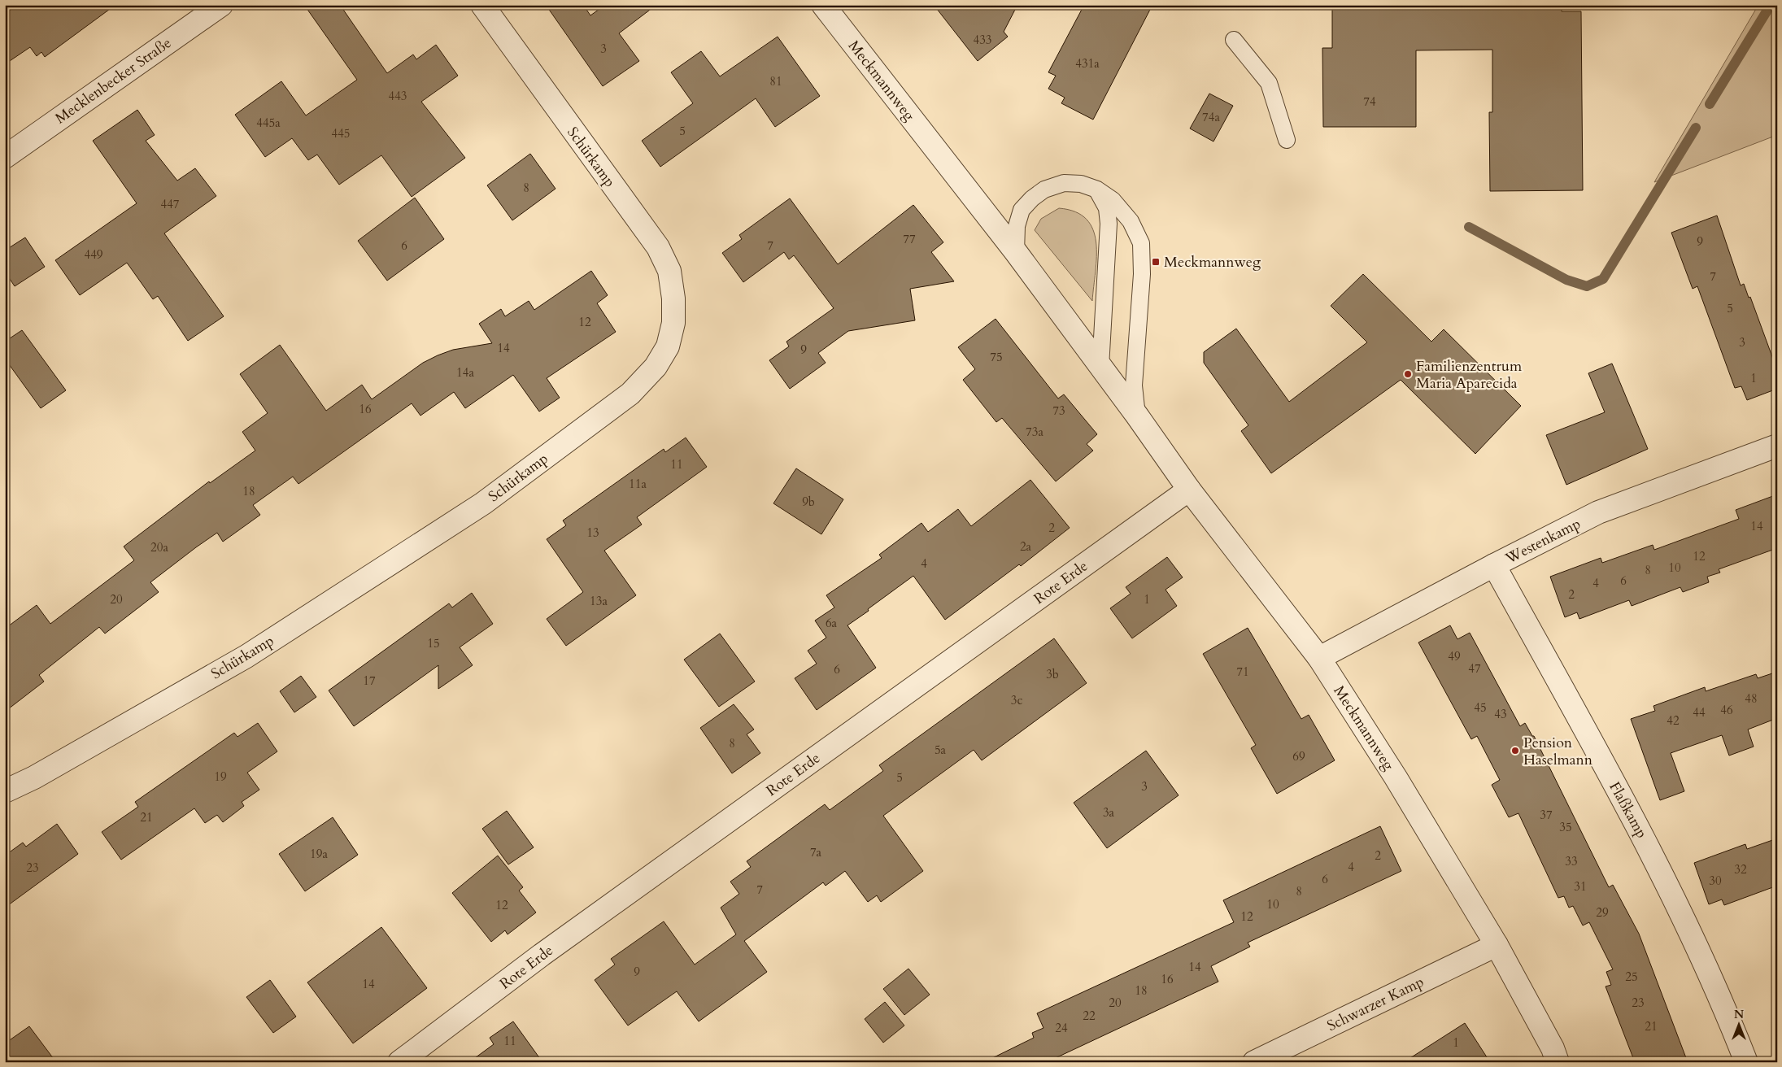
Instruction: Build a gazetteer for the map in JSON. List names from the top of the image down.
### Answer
{
  "streets": {
    "street": [
      "Mecklenbecker Straße",
      "Meckmannweg",
      "Schürkamp",
      "Westenkamp",
      "Rote Erde",
      "Flaßkamp",
      "Schwarzer Kamp"
    ]
  },
  "crossings": [
    ["Meckmannweg", "Westenkamp"],
    ["Meckmannweg", "Rote Erde"],
    ["Meckmannweg", "Schwarzer Kamp"],
    ["Westenkamp", "Flaßkamp"]
  ],
  "places": {
    "transit": ["Meckmannweg"],
    "other": ["Familienzentrum Maria Aparecida", "Pension Haselmann"]
  },
  "house_numbers": [
    "433",
    "3",
    "431a",
    "81",
    "443",
    "74",
    "74a",
    "445a",
    "5",
    "445",
    "8",
    "447",
    "77",
    "9",
    "6",
    "7",
    "449",
    "7",
    "5",
    "12",
    "3",
    "14",
    "9",
    "75",
    "14a",
    "1",
    "16",
    "73",
    "73a",
    "11",
    "11a",
    "18",
    "9b",
    "14",
    "2",
    "13",
    "2a",
    "20a",
    "12",
    "4",
    "10",
    "8",
    "6",
    "4",
    "2",
    "20",
    "1",
    "13a",
    "6a",
    "15",
    "49",
    "47",
    "6",
    "71",
    "3b",
    "17",
    "48",
    "3c",
    "45",
    "46",
    "44",
    "43",
    "42",
    "8",
    "5a",
    "69",
    "19",
    "5",
    "3",
    "3a",
    "37",
    "21",
    "35",
    "7a",
    "19a",
    "2",
    "33",
    "4",
    "23",
    "32",
    "6",
    "30",
    "31",
    "7",
    "8",
    "10",
    "12",
    "29",
    "12",
    "14",
    "9",
    "25",
    "16",
    "14",
    "18",
    "20",
    "23",
    "22",
    "21",
    "24",
    "11",
    "1"
  ],
  "north": "top"
}
